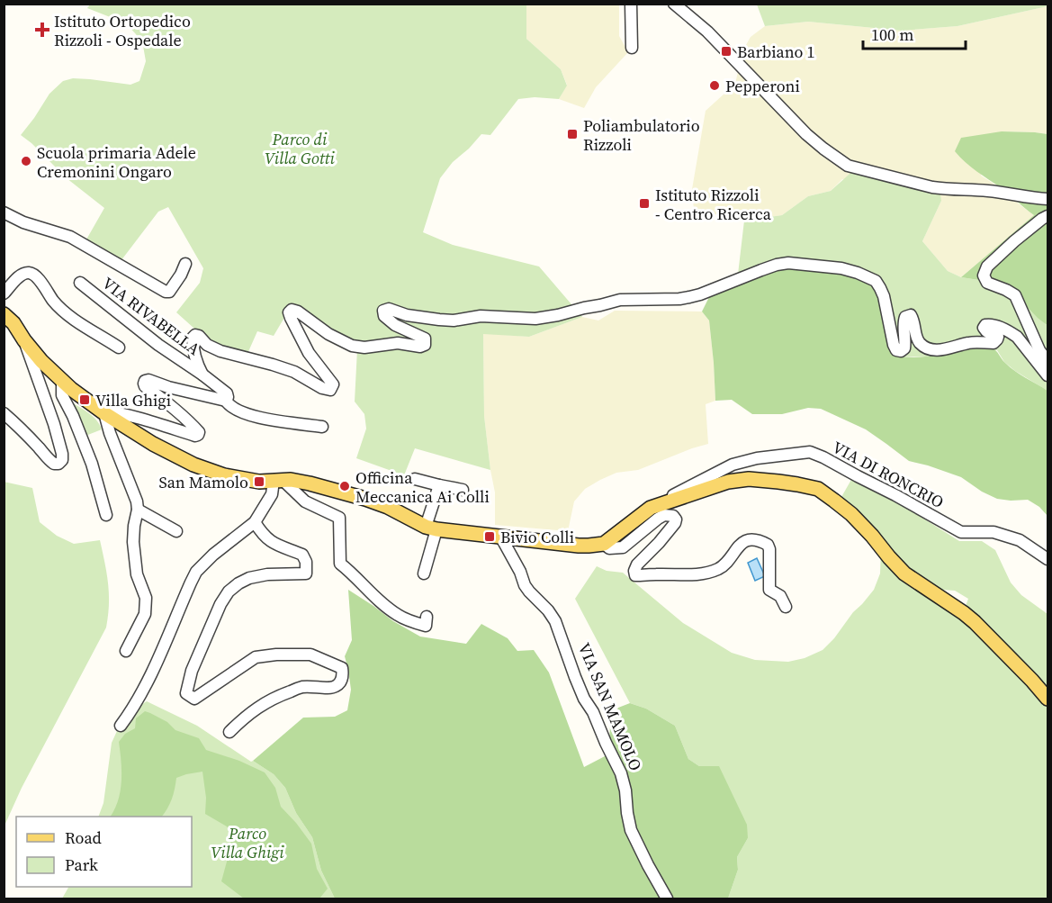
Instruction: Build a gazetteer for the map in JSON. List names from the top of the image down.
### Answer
{
  "streets": {
    "street": ["VIA RIVABELLA", "VIA DI RONCRIO", "VIA SAN MAMOLO"]
  },
  "parks": ["Parco di Villa Gotti", "Parco Villa Ghigi"],
  "places": {
    "health": ["Istituto Ortopedico Rizzoli - Ospedale"],
    "transit": [
      "Barbiano 1",
      "Poliambulatorio Rizzoli",
      "Istituto Rizzoli - Centro Ricerca",
      "Villa Ghigi",
      "San Mamolo",
      "Bivio Colli"
    ],
    "other": ["Pepperoni", "Scuola primaria Adele Cremonini Ongaro", "Officina Meccanica Ai Colli"]
  },
  "legend": ["Road", "Park"],
  "scale_bar": "100 m"
}
